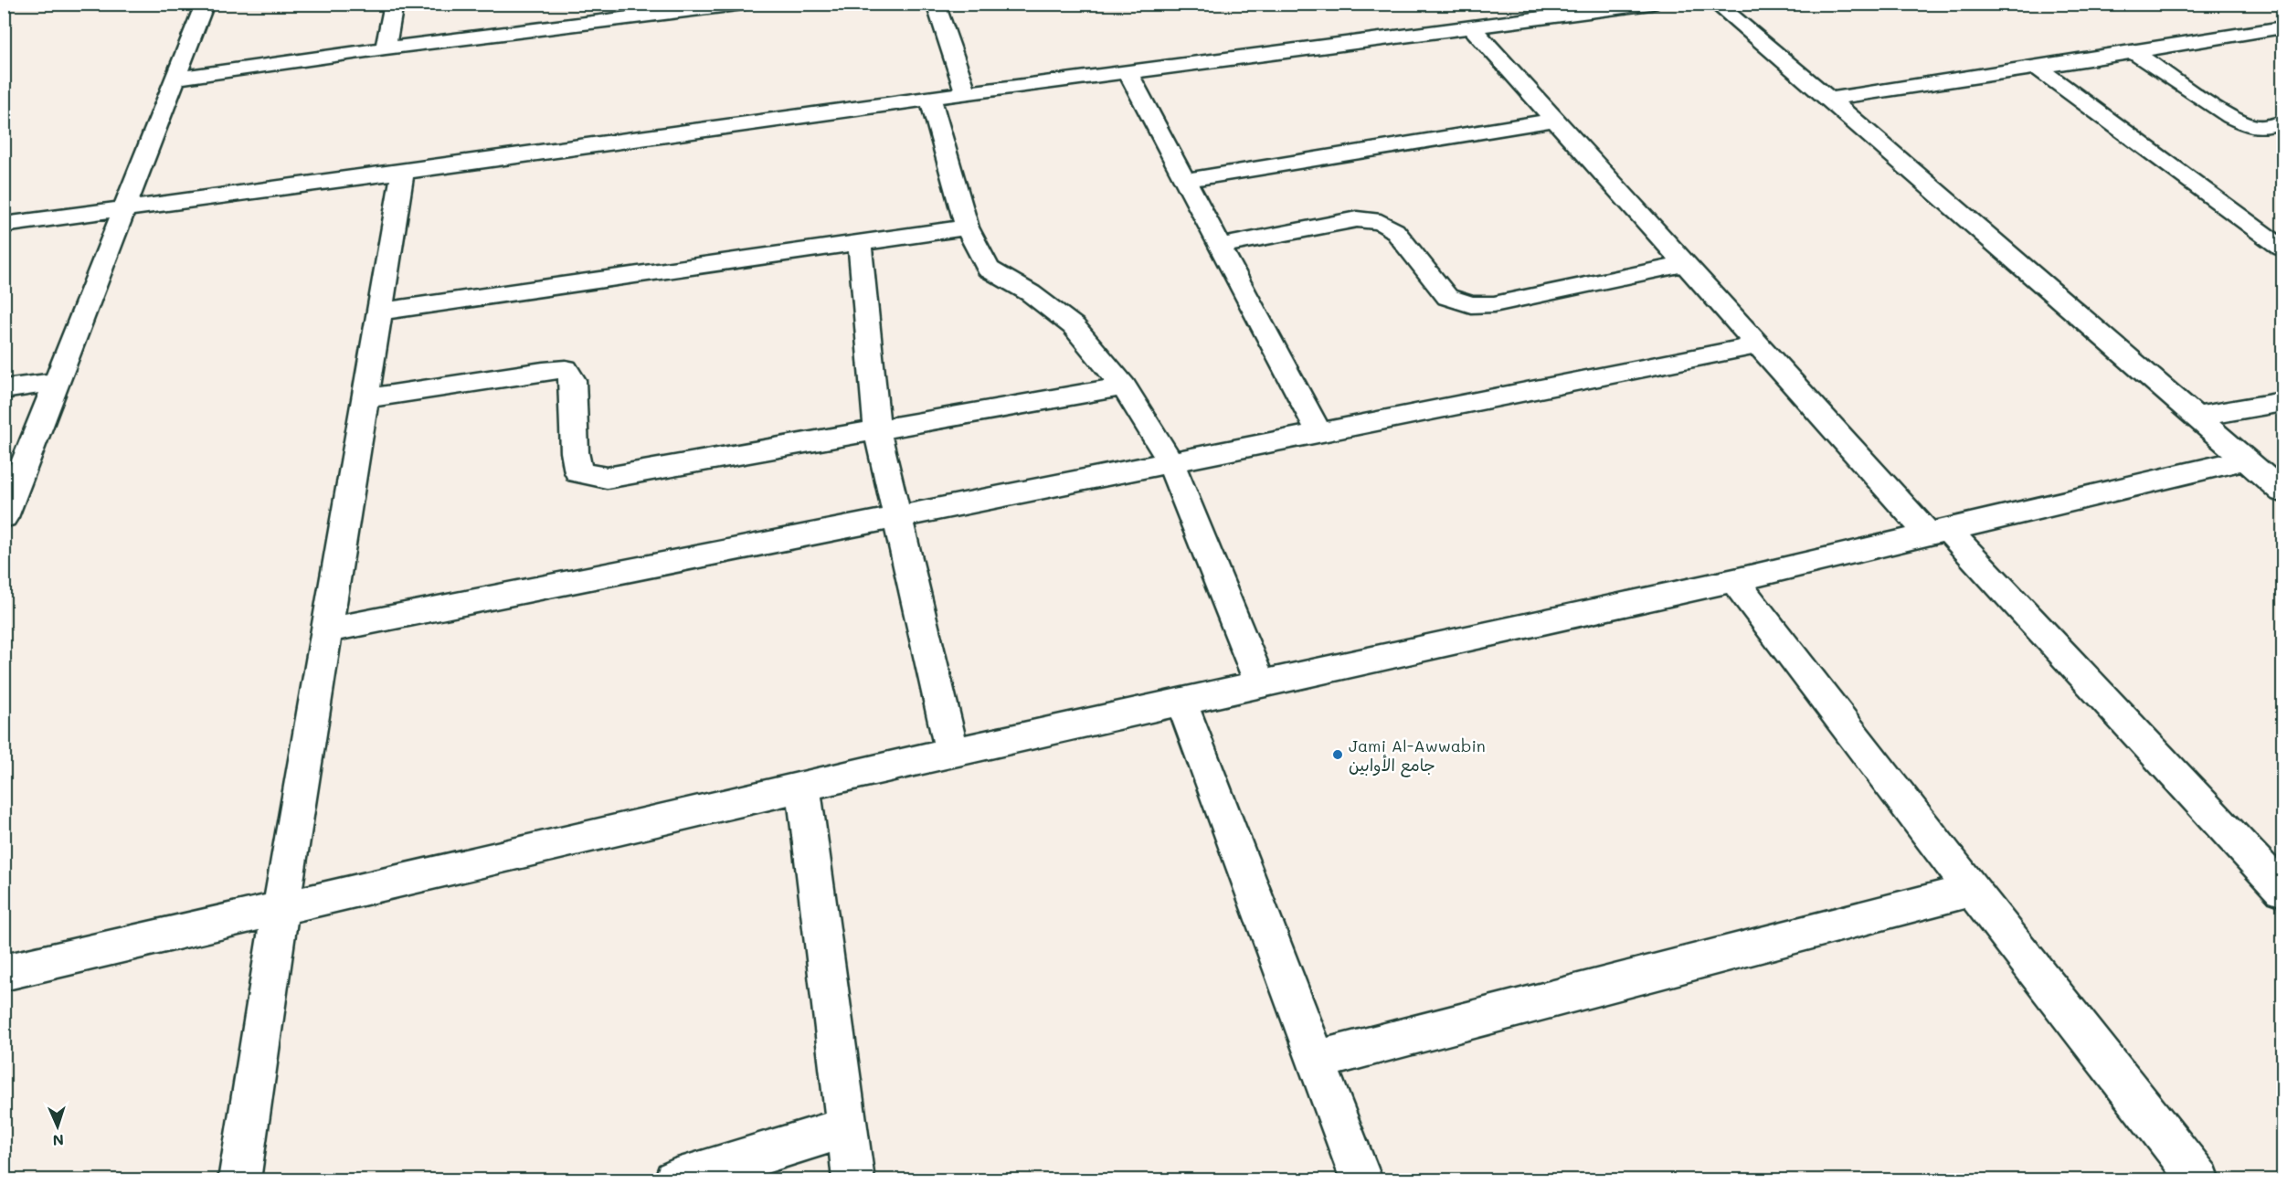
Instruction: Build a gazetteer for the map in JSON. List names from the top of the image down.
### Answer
{
  "places": ["Jami Al-Awwabin جامع الأوابين"],
  "north": "bottom"
}
